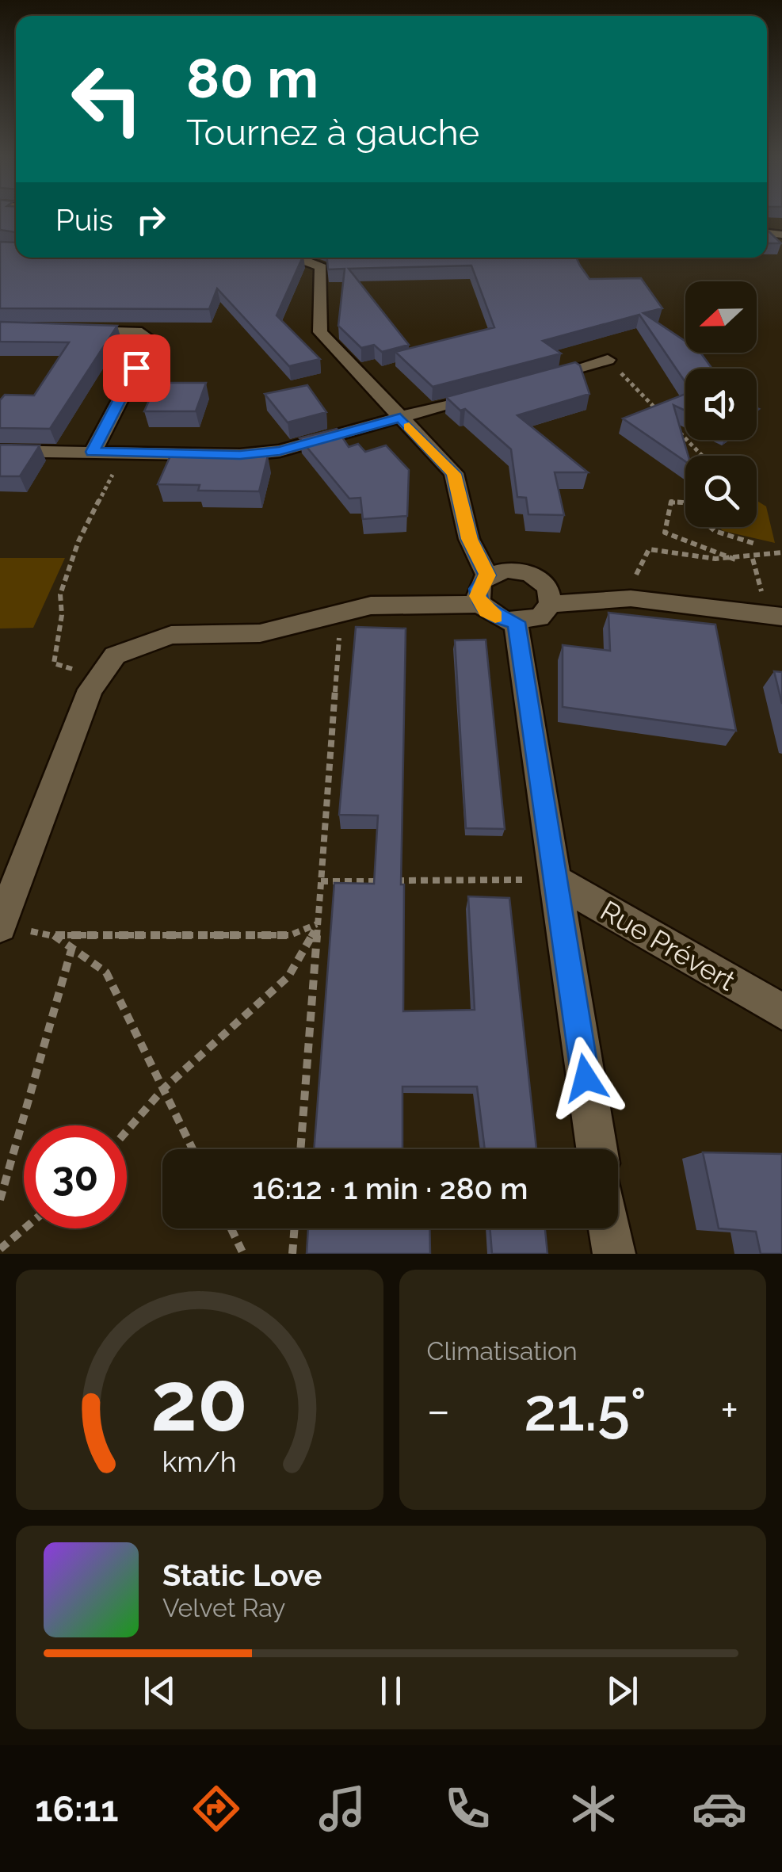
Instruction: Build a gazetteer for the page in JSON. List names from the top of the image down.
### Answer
{
  "streets": {
    "street": ["Rue Prévert"]
  },
  "north": "left",
  "page": {
    "turn": ["80 m", "Tournez à gauche"],
    "then": "Puis",
    "limit": "30",
    "trip": "16:12 · 1 min · 280 m",
    "tile": "Climatisation",
    "heat": ["−", "21.5°", "+"],
    "song": ["Static Love", "Velvet Ray"],
    "tabs": "16:11",
    "gauge": ["20", "km/h"]
  }
}
